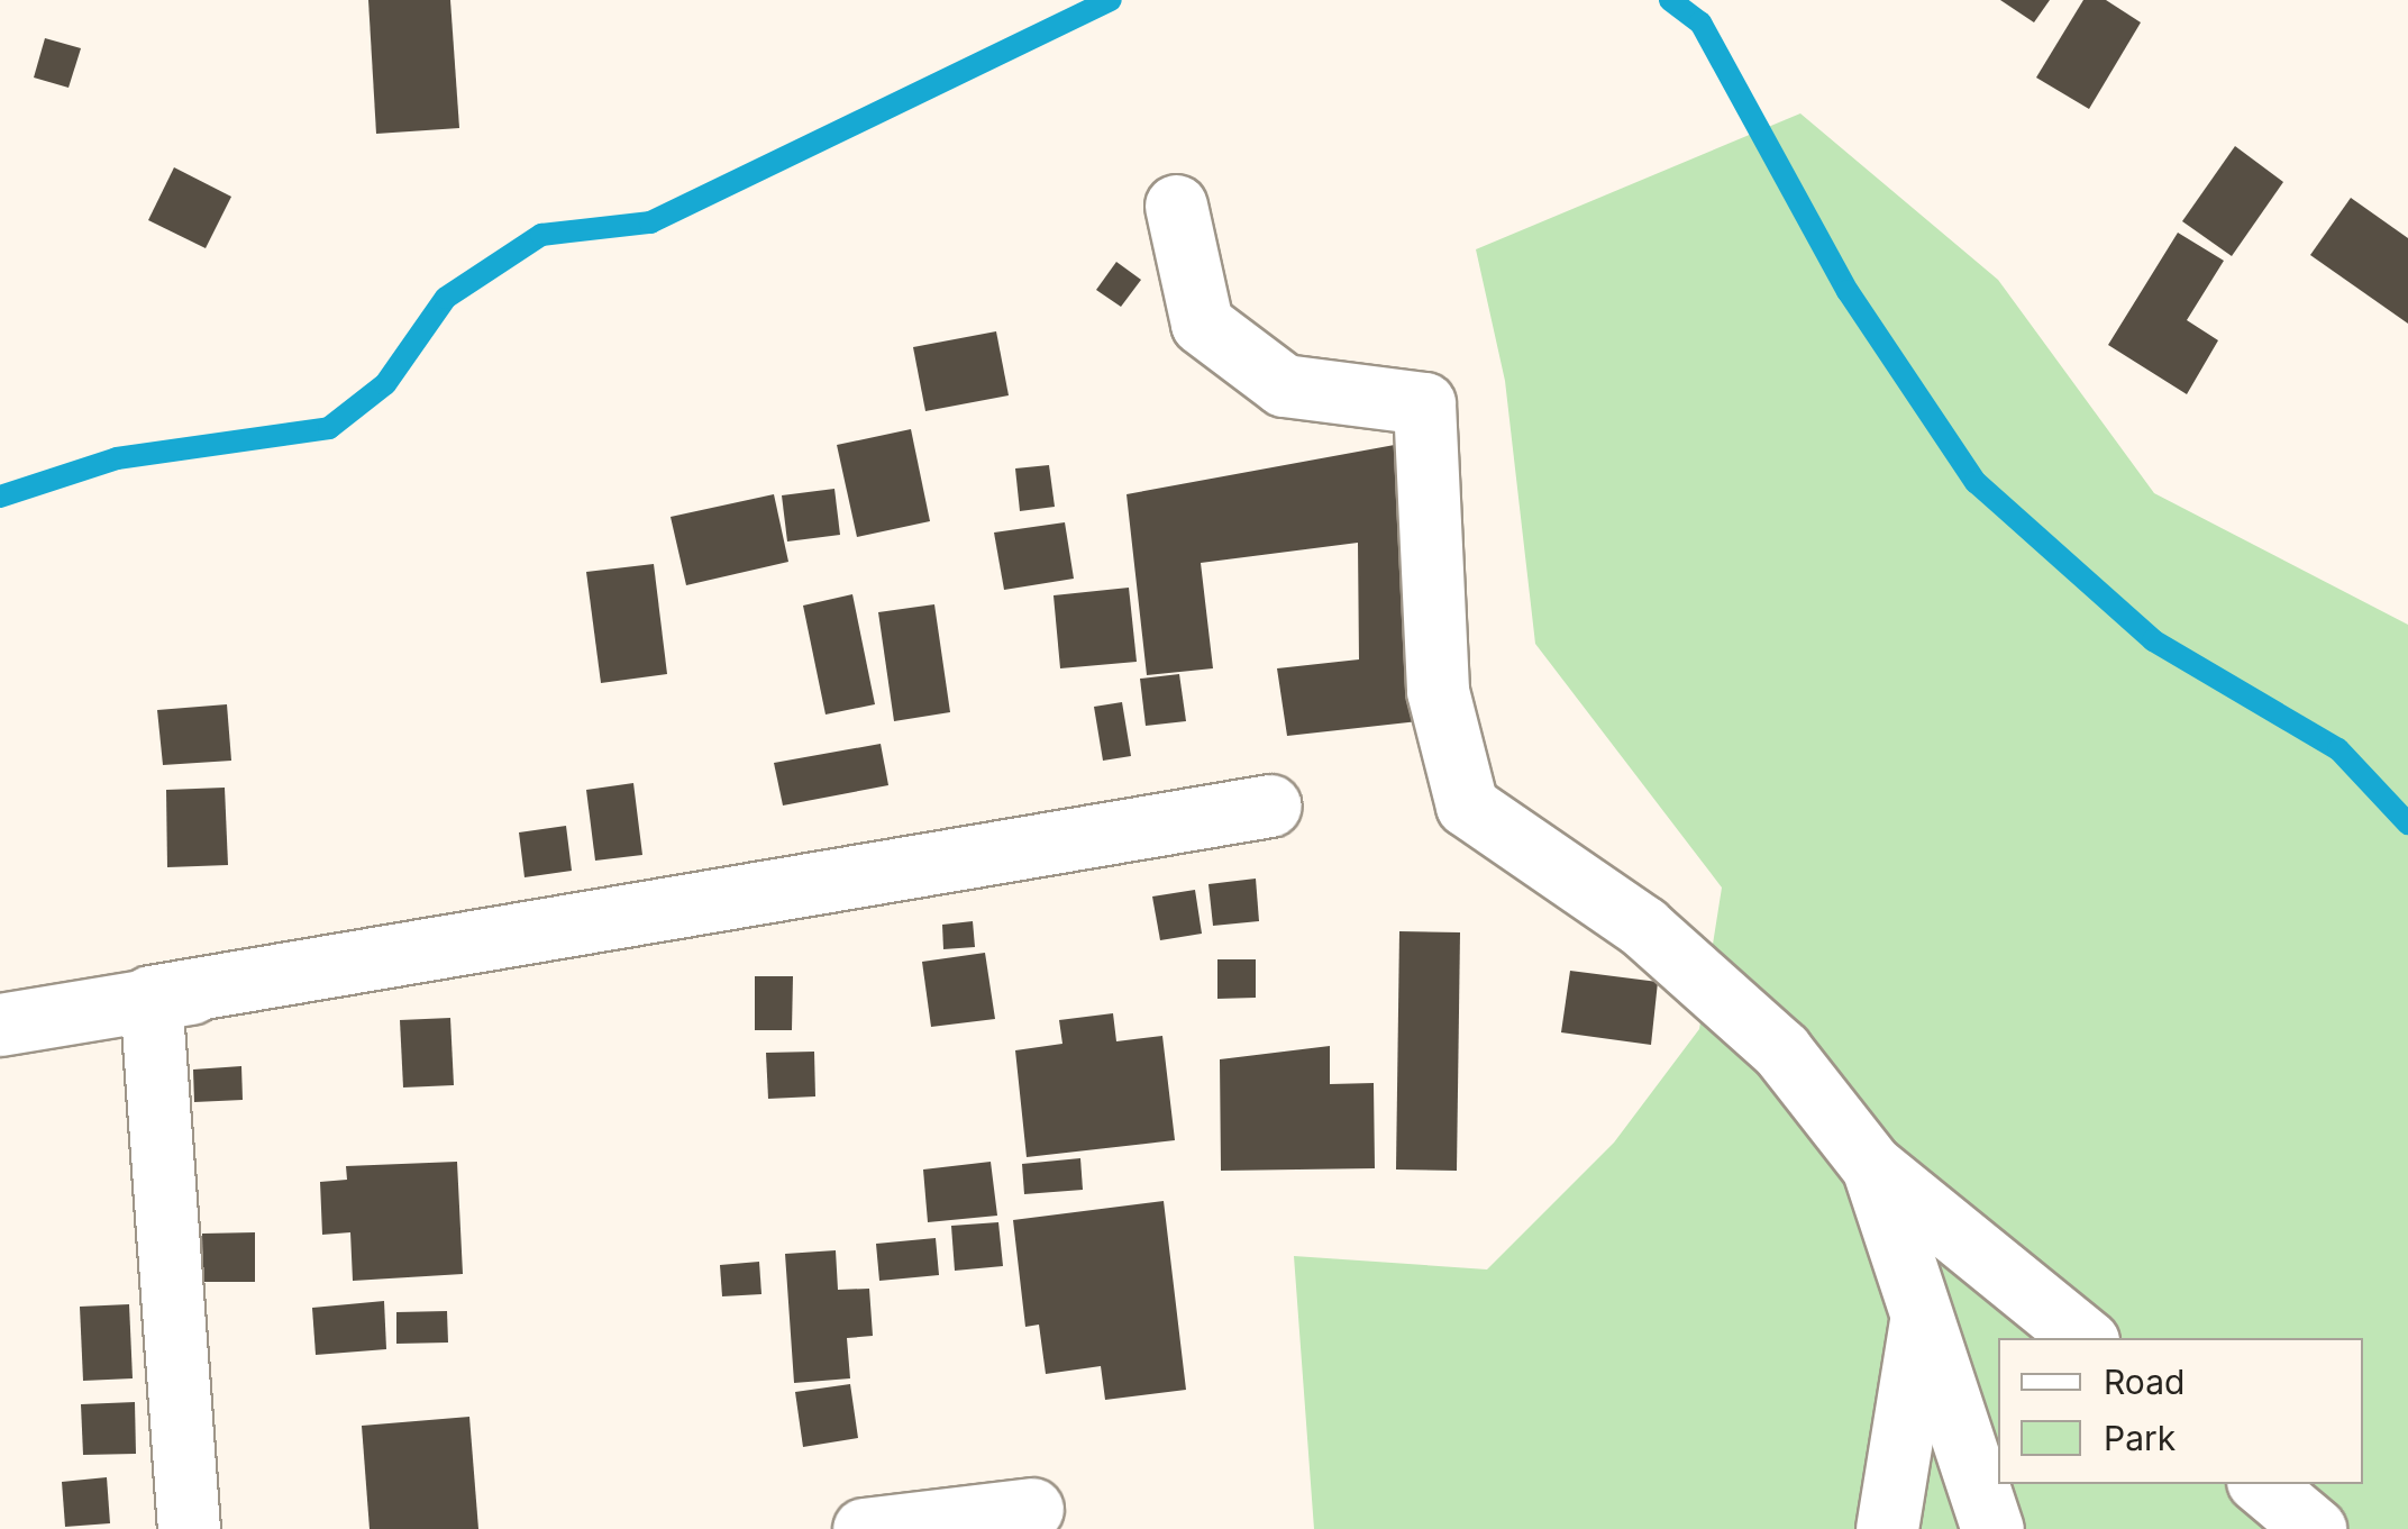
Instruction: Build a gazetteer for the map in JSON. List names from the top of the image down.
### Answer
{
  "legend": ["Road", "Park"]
}
